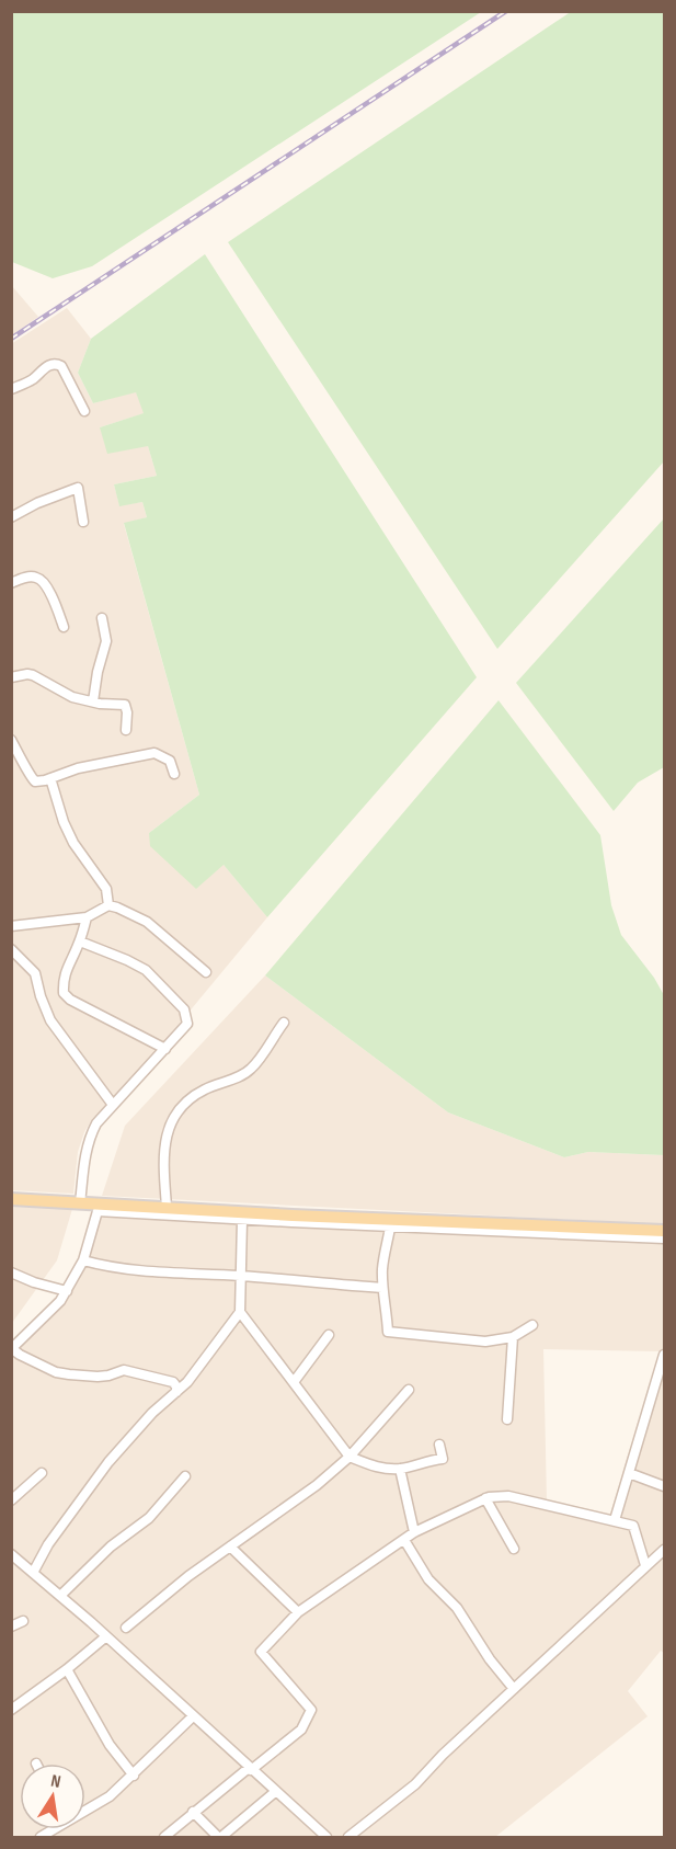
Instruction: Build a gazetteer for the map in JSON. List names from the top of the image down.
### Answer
{
  "north": "top"
}
